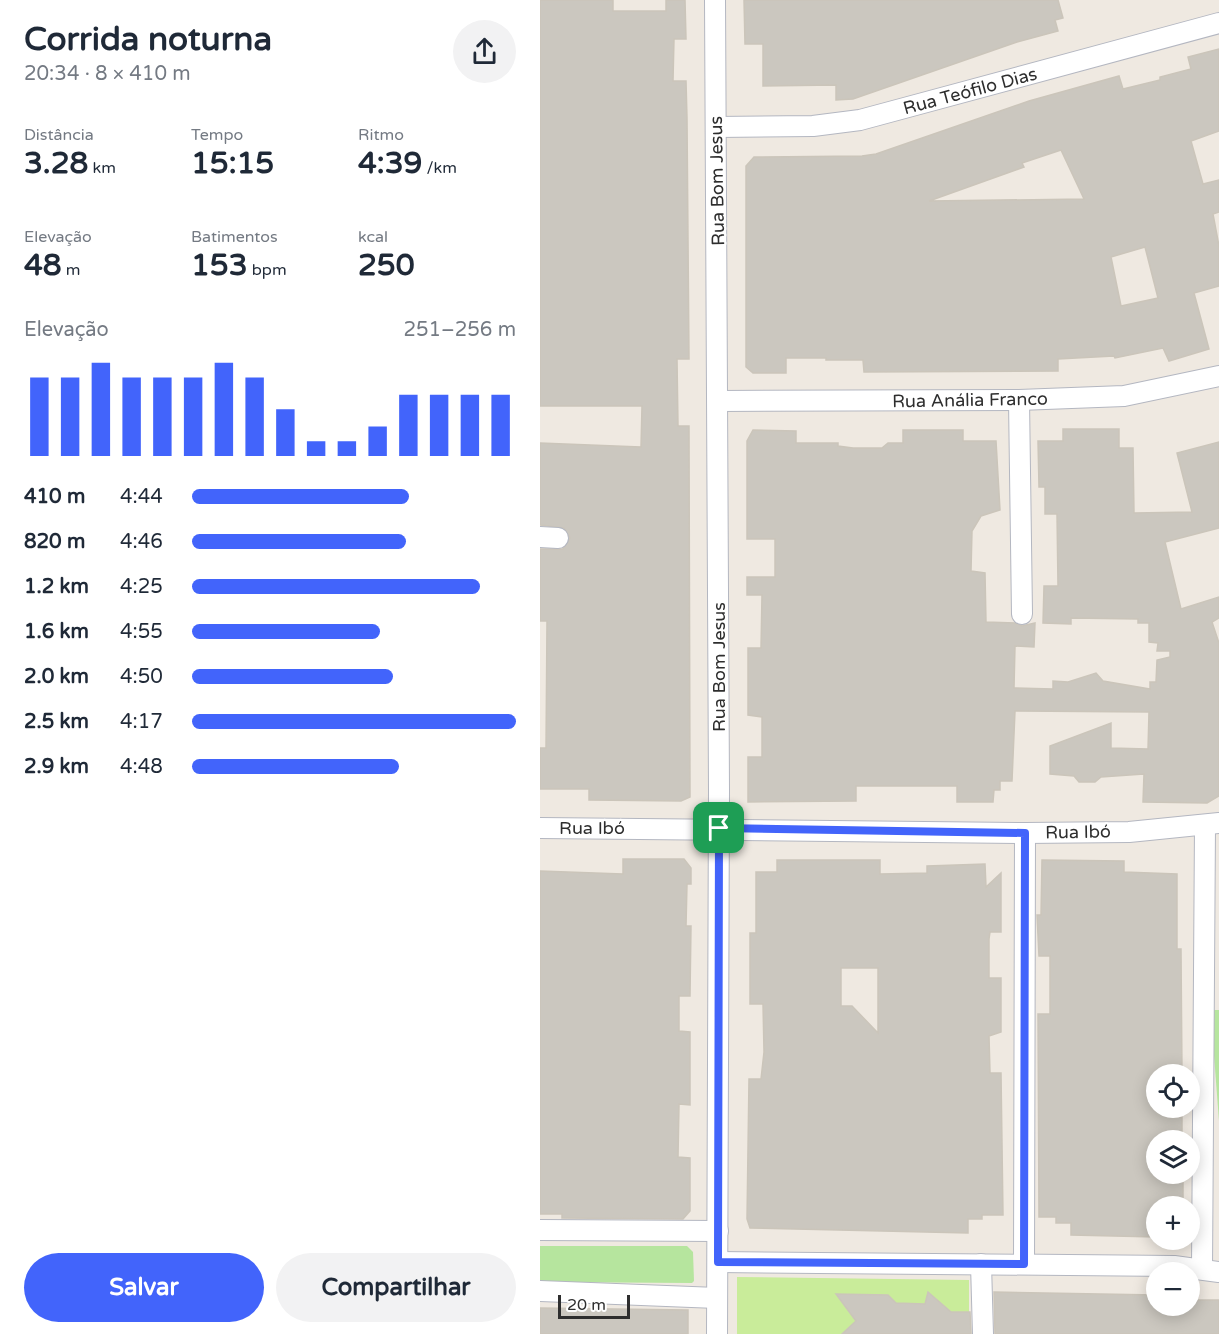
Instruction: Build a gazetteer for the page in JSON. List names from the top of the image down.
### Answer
{
  "streets": {
    "street": [
      "Rua Teófilo Dias",
      "Rua Bom Jesus",
      "Rua Anália Franco",
      "Rua Ibó"
    ]
  },
  "crossings": [
    ["Rua Teófilo Dias", "Rua Bom Jesus"],
    ["Rua Bom Jesus", "Rua Anália Franco"],
    ["Rua Bom Jesus", "Rua Ibó"]
  ],
  "scale_bar": "20 m",
  "page": {
    "heading": ["Corrida noturna", "20:34 · 8 × 410 m"],
    "stats": [
      ["Distância", "3.28 km"],
      ["Tempo", "15:15"],
      ["Ritmo", "4:39 /km"],
      ["Elevação", "48 m"],
      ["Batimentos", "153 bpm"],
      ["kcal", "250"]
    ],
    "chart": ["Elevação", "251–256 m"],
    "list": [
      {
        "name": "410 m",
        "note": "4:44"
      },
      {
        "name": "820 m",
        "note": "4:46"
      },
      {
        "name": "1.2 km",
        "note": "4:25"
      },
      {
        "name": "1.6 km",
        "note": "4:55"
      },
      {
        "name": "2.0 km",
        "note": "4:50"
      },
      {
        "name": "2.5 km",
        "note": "4:17"
      },
      {
        "name": "2.9 km",
        "note": "4:48"
      }
    ],
    "map_buttons": ["+", "−"],
    "buttons": ["Salvar", "Compartilhar"],
    "scale": "20 m"
  }
}
